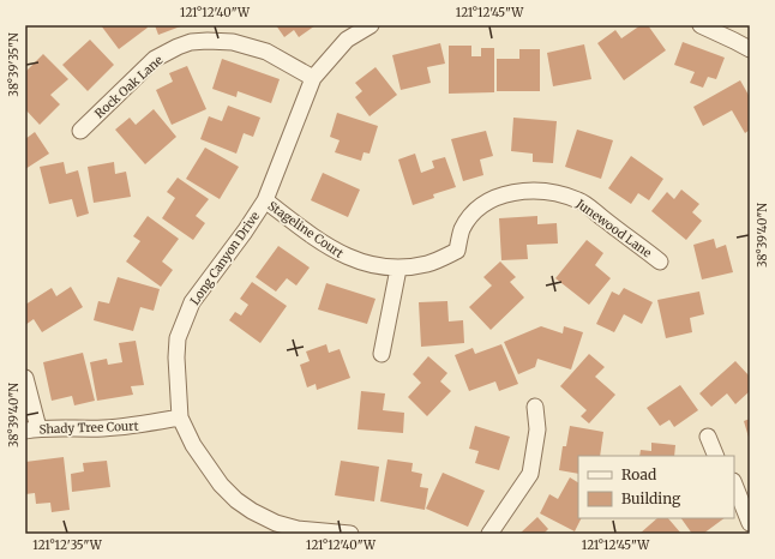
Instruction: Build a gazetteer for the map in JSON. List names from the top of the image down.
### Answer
{
  "streets": {
    "street": [
      "Rock Oak Lane",
      "Junewood Lane",
      "Stageline Court",
      "Long Canyon Drive",
      "Shady Tree Court"
    ]
  },
  "crossings": [
    ["Rock Oak Lane", "Long Canyon Drive"],
    ["Junewood Lane", "Stageline Court"],
    ["Stageline Court", "Long Canyon Drive"],
    ["Long Canyon Drive", "Shady Tree Court"]
  ],
  "legend": ["Road", "Building"],
  "coordinates": [
    "121°12'40\"W",
    "121°12'45\"W",
    "38°39'35\"N",
    "38°39'40\"N",
    "121°12'35\"W"
  ]
}
